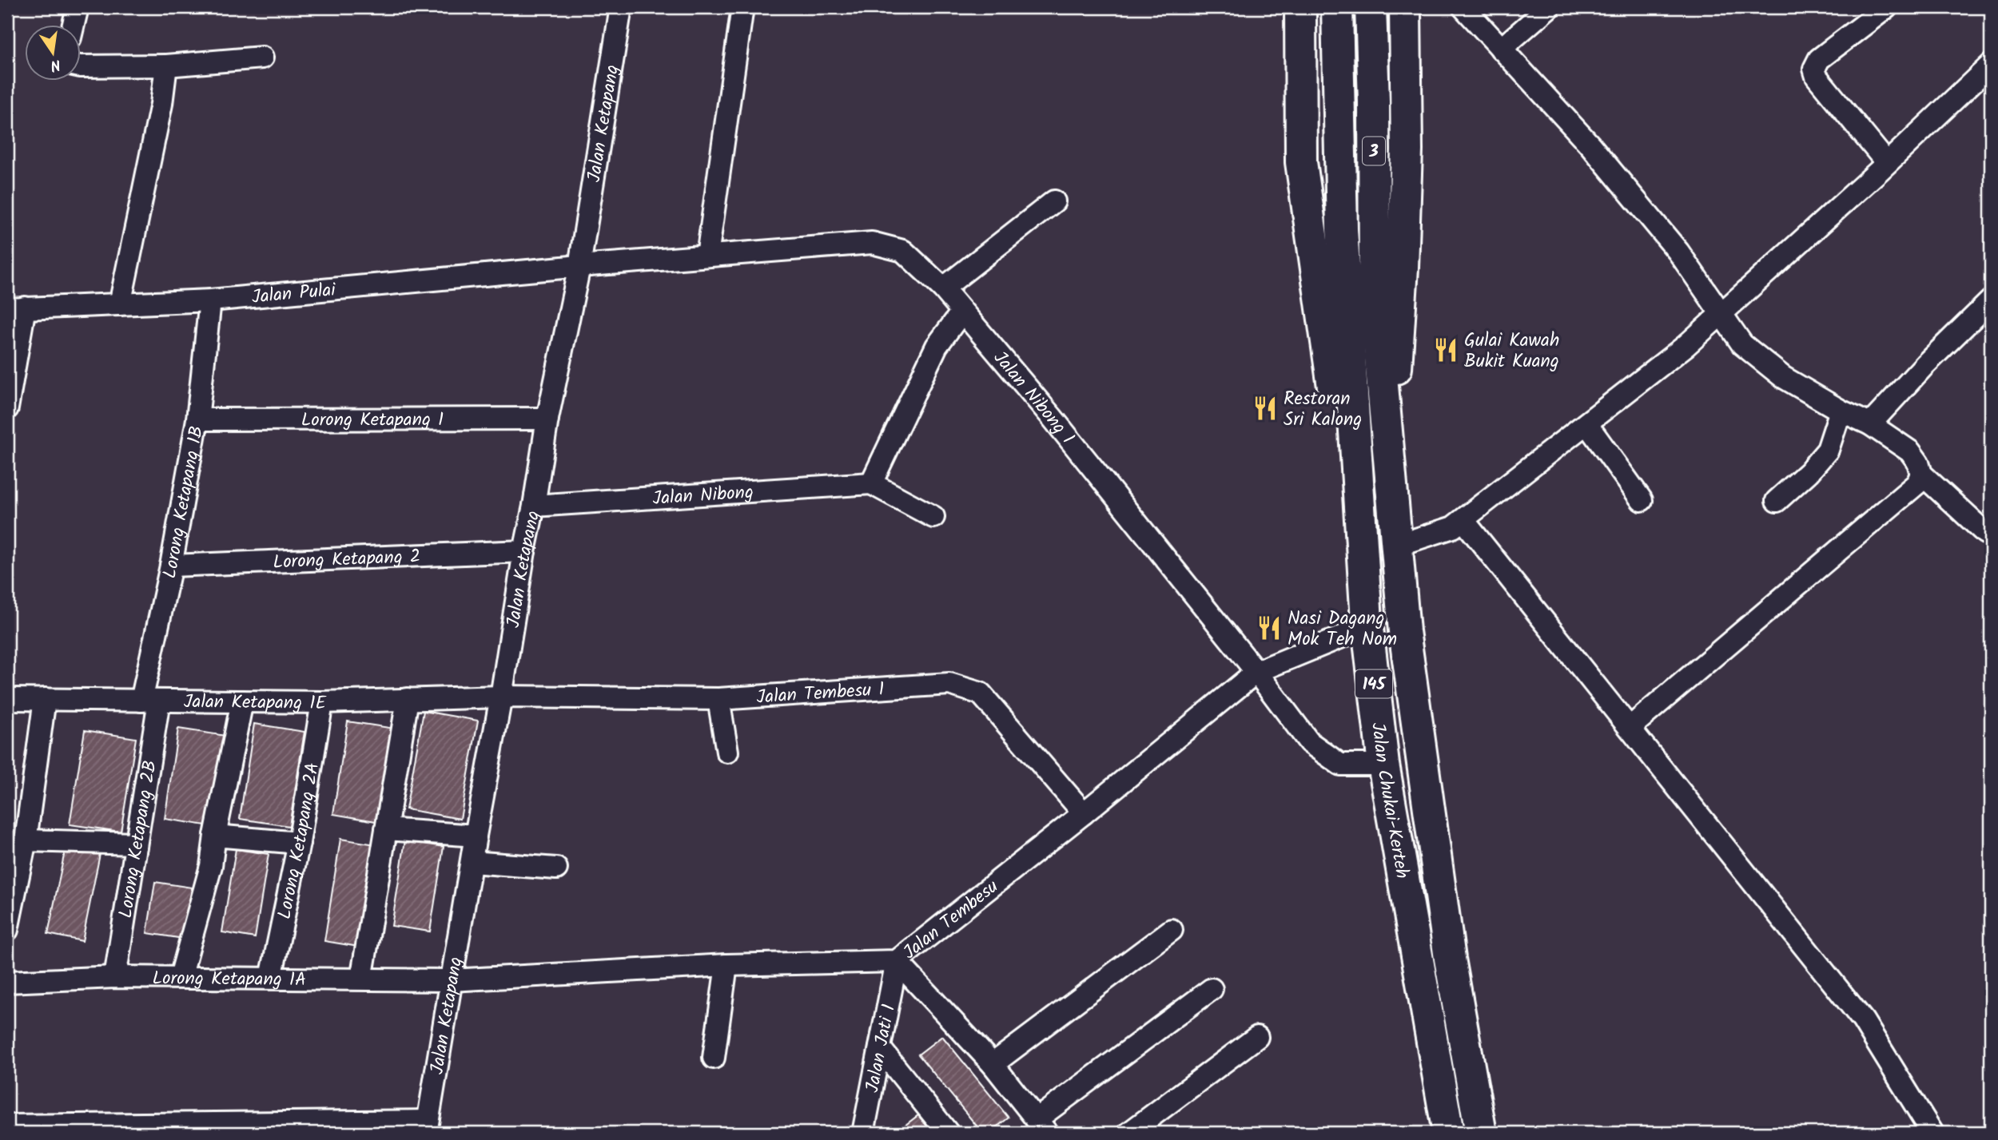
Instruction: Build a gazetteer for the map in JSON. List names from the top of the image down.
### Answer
{
  "streets": {
    "highway": ["3", "145", "Jalan Chukai-Kerteh"],
    "street": [
      "Jalan Ketapang",
      "Jalan Pulai",
      "Jalan Nibong 1",
      "Lorong Ketapang 1",
      "Jalan Nibong",
      "Lorong Ketapang 1B",
      "Lorong Ketapang 2",
      "Jalan Tembesu 1",
      "Jalan Ketapang 1E",
      "Lorong Ketapang 2B",
      "Lorong Ketapang 2A",
      "Jalan Tembesu",
      "Lorong Ketapang 1A",
      "Jalan Jati 1"
    ]
  },
  "crossings": [
    ["Jalan Ketapang", "Jalan Pulai"],
    ["Jalan Ketapang", "Jalan Nibong 1"],
    ["Jalan Ketapang", "Lorong Ketapang 1"],
    ["Jalan Ketapang", "Jalan Nibong"],
    ["Jalan Ketapang", "Lorong Ketapang 2"],
    ["Jalan Ketapang", "Jalan Tembesu 1"],
    ["Jalan Ketapang", "Jalan Ketapang 1E"],
    ["Jalan Ketapang", "Jalan Tembesu"],
    ["Jalan Ketapang", "Lorong Ketapang 1A"],
    ["3", "Jalan Chukai-Kerteh"],
    ["Jalan Pulai", "Jalan Nibong 1"],
    ["Jalan Pulai", "Lorong Ketapang 1B"],
    ["Jalan Nibong 1", "Jalan Chukai-Kerteh"],
    ["Jalan Nibong 1", "Jalan Tembesu"],
    ["Lorong Ketapang 1", "Lorong Ketapang 1B"],
    ["Lorong Ketapang 1B", "Lorong Ketapang 2"],
    ["Lorong Ketapang 1B", "Jalan Ketapang 1E"],
    ["Lorong Ketapang 1B", "Lorong Ketapang 2B"],
    ["Jalan Tembesu 1", "Jalan Ketapang 1E"],
    ["Jalan Tembesu 1", "Jalan Tembesu"],
    ["Jalan Ketapang 1E", "Lorong Ketapang 2B"],
    ["Jalan Ketapang 1E", "Lorong Ketapang 2A"],
    ["Jalan Chukai-Kerteh", "Jalan Tembesu"],
    ["Lorong Ketapang 2B", "Lorong Ketapang 1A"],
    ["Lorong Ketapang 2A", "Lorong Ketapang 1A"],
    ["Jalan Tembesu", "Lorong Ketapang 1A"],
    ["Jalan Tembesu", "Jalan Jati 1"]
  ],
  "places": {
    "restaurant": ["Gulai Kawah Bukit Kuang", "Restoran Sri Kalong", "Nasi Dagang Mok Teh Nom"]
  },
  "north": "bottom"
}
